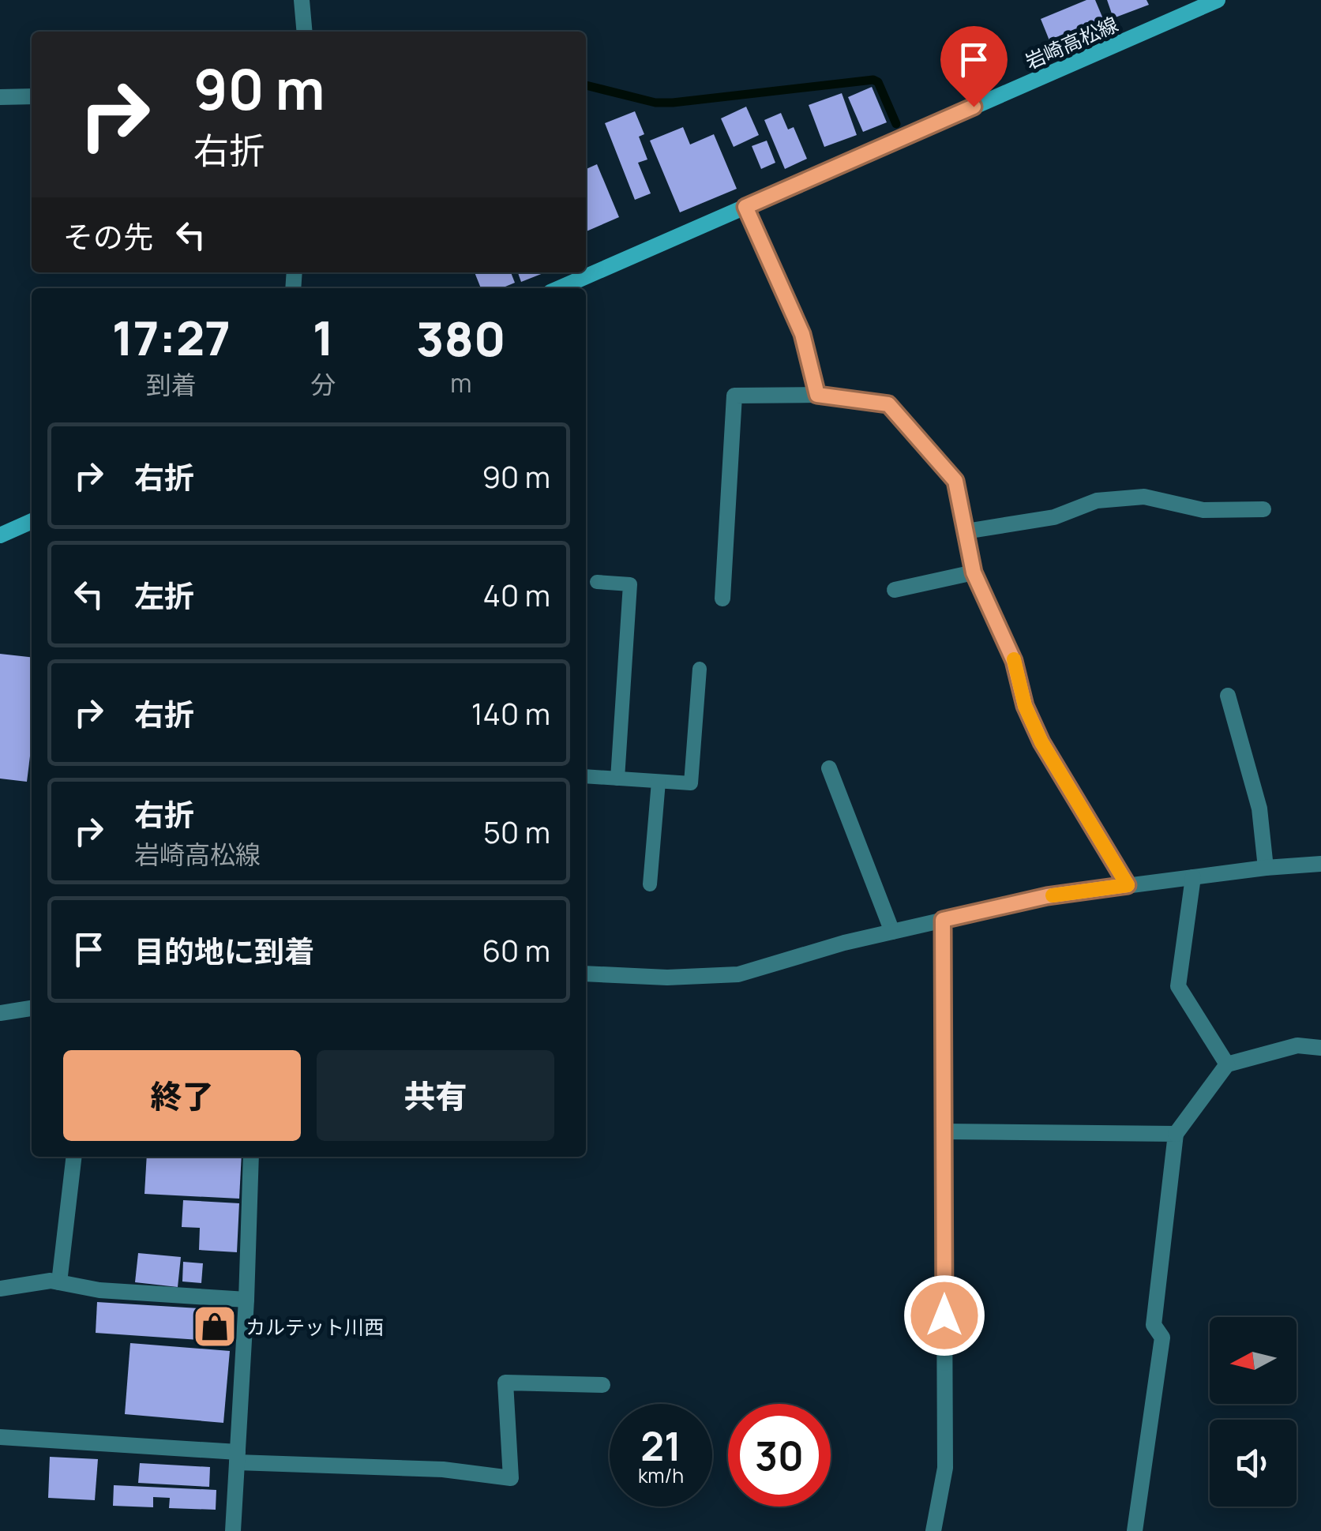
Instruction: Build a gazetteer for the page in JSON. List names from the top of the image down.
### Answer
{
  "streets": {
    "main road": ["岩崎高松線"]
  },
  "places": {
    "shop": ["カルテット川西"]
  },
  "north": "left",
  "page": {
    "turn": ["90 m", "右折"],
    "then": "その先",
    "eta": [
      "17:27",
      "到着",
      "1",
      "分",
      "380",
      "m"
    ],
    "list": [
      {
        "name": "右折",
        "value": "90 m"
      },
      {
        "name": "左折",
        "value": "40 m"
      },
      {
        "name": "右折",
        "value": "140 m"
      },
      {
        "name": "右折",
        "note": "岩崎高松線",
        "value": "50 m"
      },
      {
        "name": "目的地に到着",
        "value": "60 m"
      }
    ],
    "buttons": ["終了", "共有"],
    "speed": "21 km/h",
    "limit": "30"
  }
}
